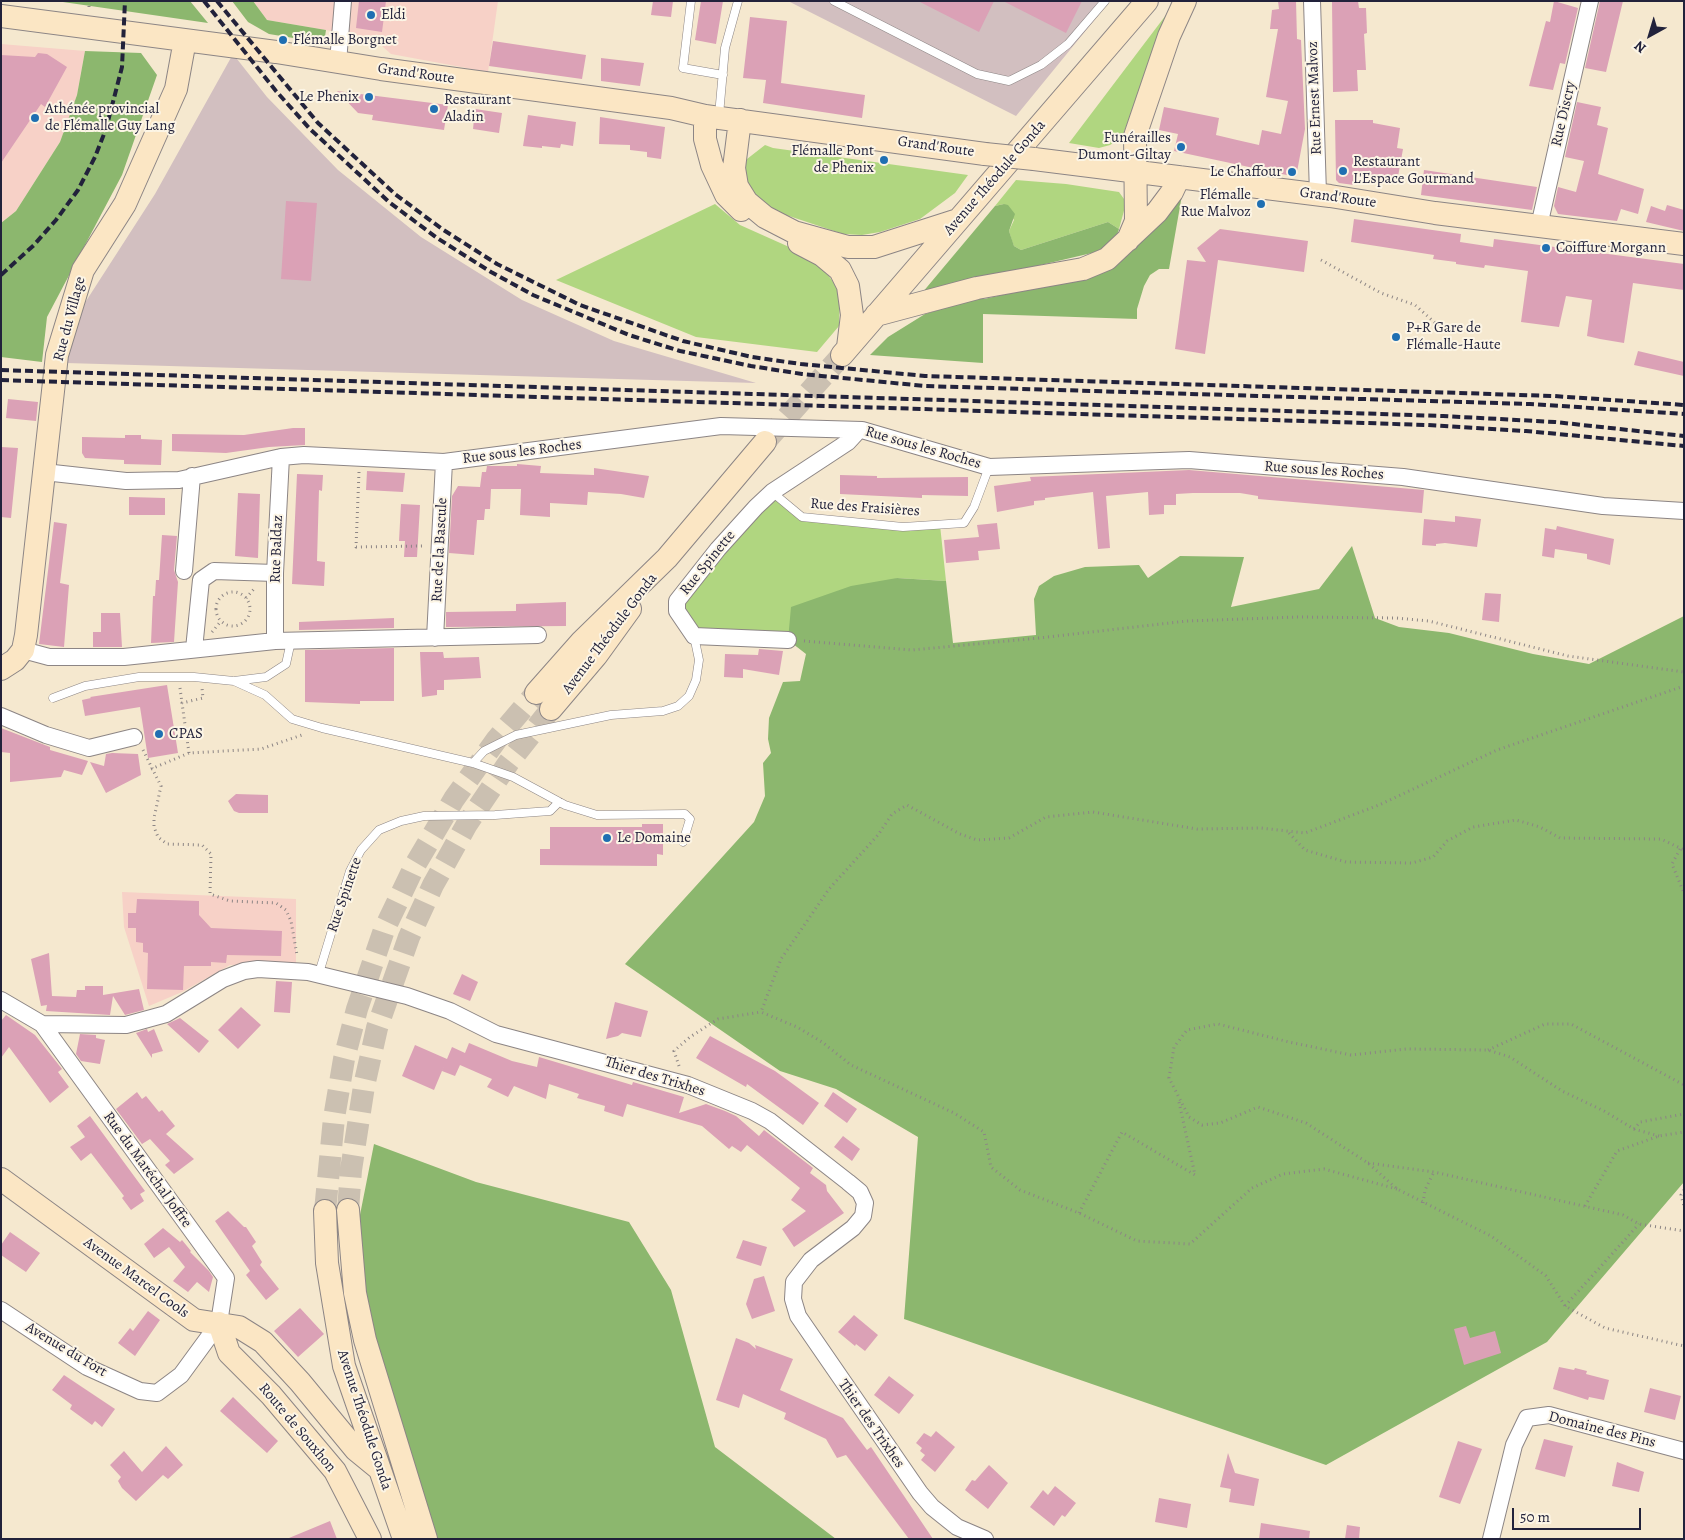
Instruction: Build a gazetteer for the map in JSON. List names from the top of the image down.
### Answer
{
  "streets": {
    "street": [
      "Grand'Route",
      "Rue Ernest Malvoz",
      "Rue Discry",
      "Avenue Théodule Gonda",
      "Rue du Village",
      "Rue sous les Roches",
      "Rue Baldaz",
      "Rue de la Bascule",
      "Rue Spinette",
      "Thier des Trixhes",
      "Rue du Maréchal Joffre",
      "Avenue Marcel Cools",
      "Avenue du Fort",
      "Route de Souxhon",
      "Domaine des Pins"
    ],
    "lane": ["Rue des Fraisières"]
  },
  "crossings": [
    ["Grand'Route", "Rue Ernest Malvoz"],
    ["Grand'Route", "Rue Discry"],
    ["Grand'Route", "Avenue Théodule Gonda"],
    ["Grand'Route", "Rue du Village"],
    ["Avenue Théodule Gonda", "Avenue Marcel Cools"],
    ["Rue du Village", "Rue sous les Roches"],
    ["Rue sous les Roches", "Rue des Fraisières"],
    ["Rue sous les Roches", "Rue Baldaz"],
    ["Rue sous les Roches", "Rue de la Bascule"],
    ["Rue sous les Roches", "Rue Spinette"],
    ["Rue des Fraisières", "Rue Spinette"],
    ["Rue Spinette", "Thier des Trixhes"],
    ["Thier des Trixhes", "Rue du Maréchal Joffre"],
    ["Rue du Maréchal Joffre", "Avenue Marcel Cools"],
    ["Rue du Maréchal Joffre", "Avenue du Fort"],
    ["Rue du Maréchal Joffre", "Route de Souxhon"],
    ["Avenue Marcel Cools", "Avenue du Fort"],
    ["Avenue Marcel Cools", "Route de Souxhon"],
    ["Avenue du Fort", "Route de Souxhon"]
  ],
  "places": [
    "Eldi",
    "Flémalle Borgnet",
    "Le Phenix",
    "Restaurant Aladin",
    "Athénée provincial de Flémalle Guy Lang",
    "Funérailles Dumont-Giltay",
    "Flémalle Pont de Phenix",
    "Restaurant L'Espace Gourmand",
    "Le Chaffour",
    "Flémalle Rue Malvoz",
    "Coiffure Morgann",
    "P+R Gare de Flémalle-Haute",
    "CPAS",
    "Le Domaine"
  ],
  "scale_bar": "50 m",
  "north": "bottom left"
}
